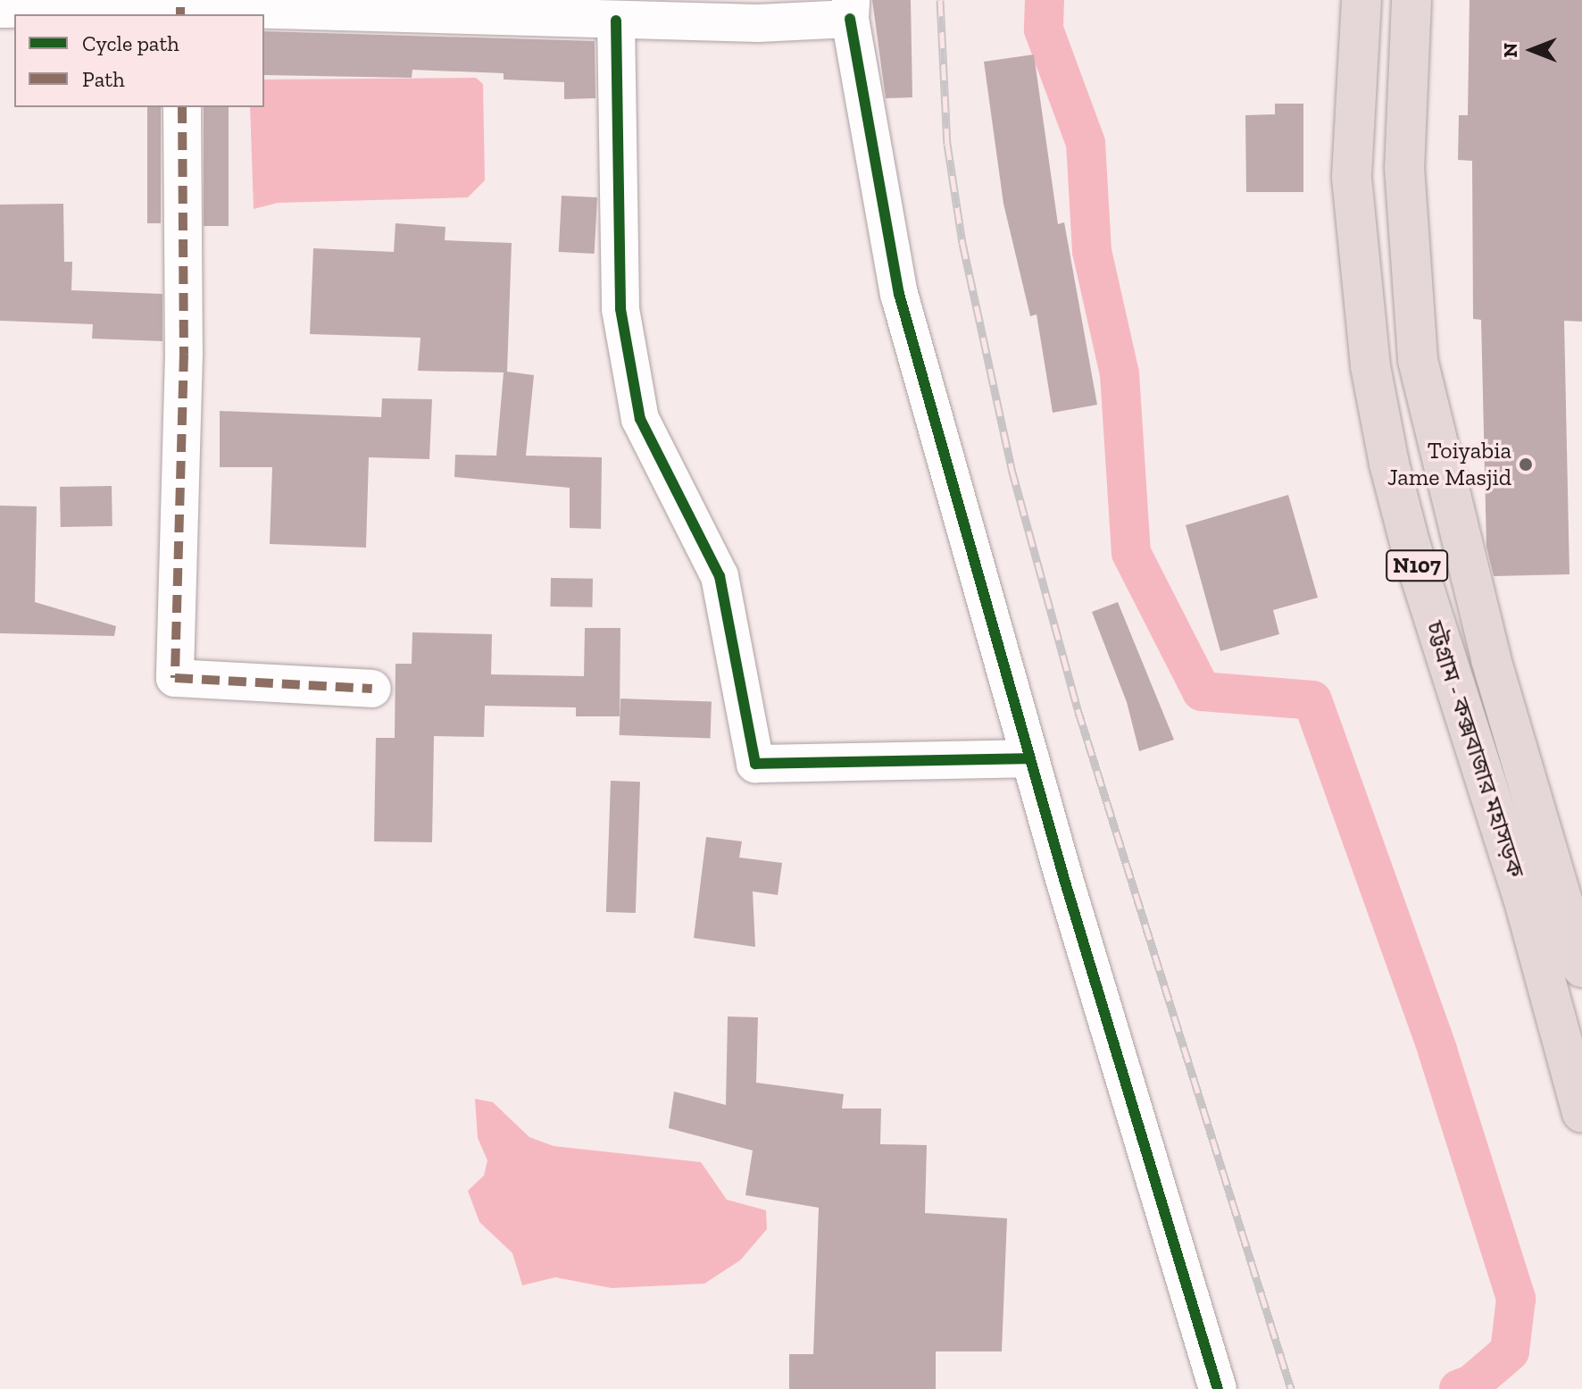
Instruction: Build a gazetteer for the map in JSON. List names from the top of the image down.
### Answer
{
  "streets": {
    "highway": ["N107", "চট্টগ্রাম - কক্সবাজার মহাসড়ক"]
  },
  "places": ["Toiyabia Jame Masjid"],
  "legend": ["Cycle path", "Path"],
  "north": "left"
}
